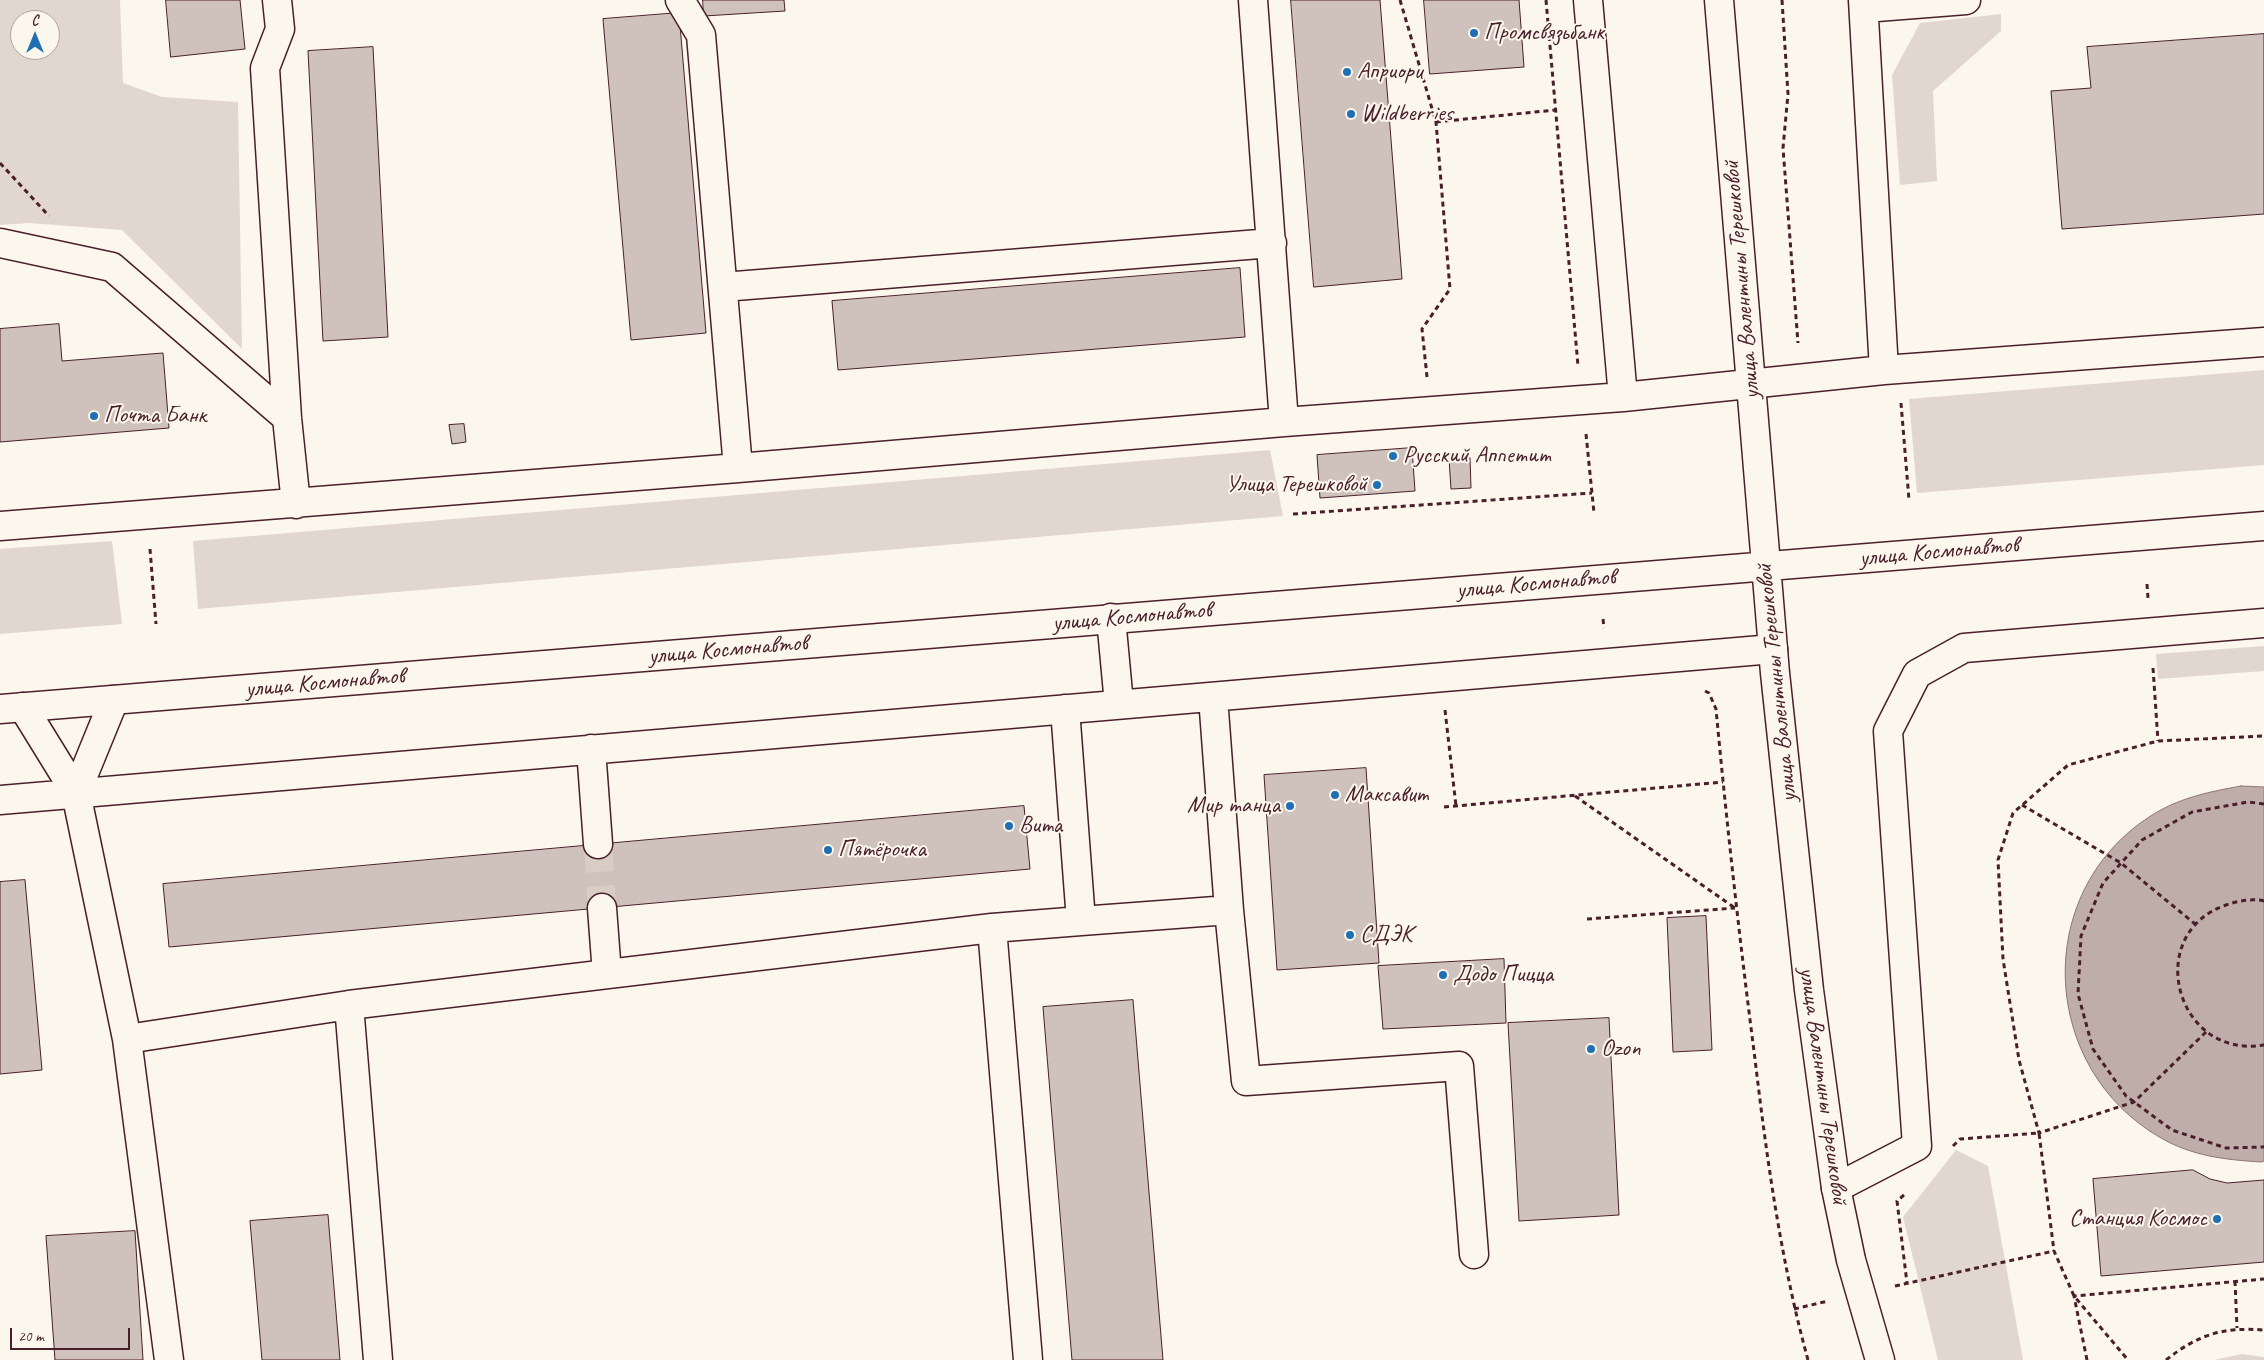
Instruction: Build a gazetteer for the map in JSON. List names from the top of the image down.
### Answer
{
  "streets": {
    "main road": ["улица Валентины Терешковой", "улица Космонавтов"]
  },
  "crossings": [
    ["улица Валентины Терешковой", "улица Космонавтов"]
  ],
  "places": [
    "Промсвязьбанк",
    "Априори",
    "Wildberries",
    "Почта Банк",
    "Русский Аппетит",
    "Улица Терешковой",
    "Максавит",
    "Мир танца",
    "Вита",
    "Пятёрочка",
    "СДЭК",
    "Додо Пицца",
    "Ozon",
    "Станция Космос"
  ],
  "scale_bar": "20 m",
  "north": "top"
}
